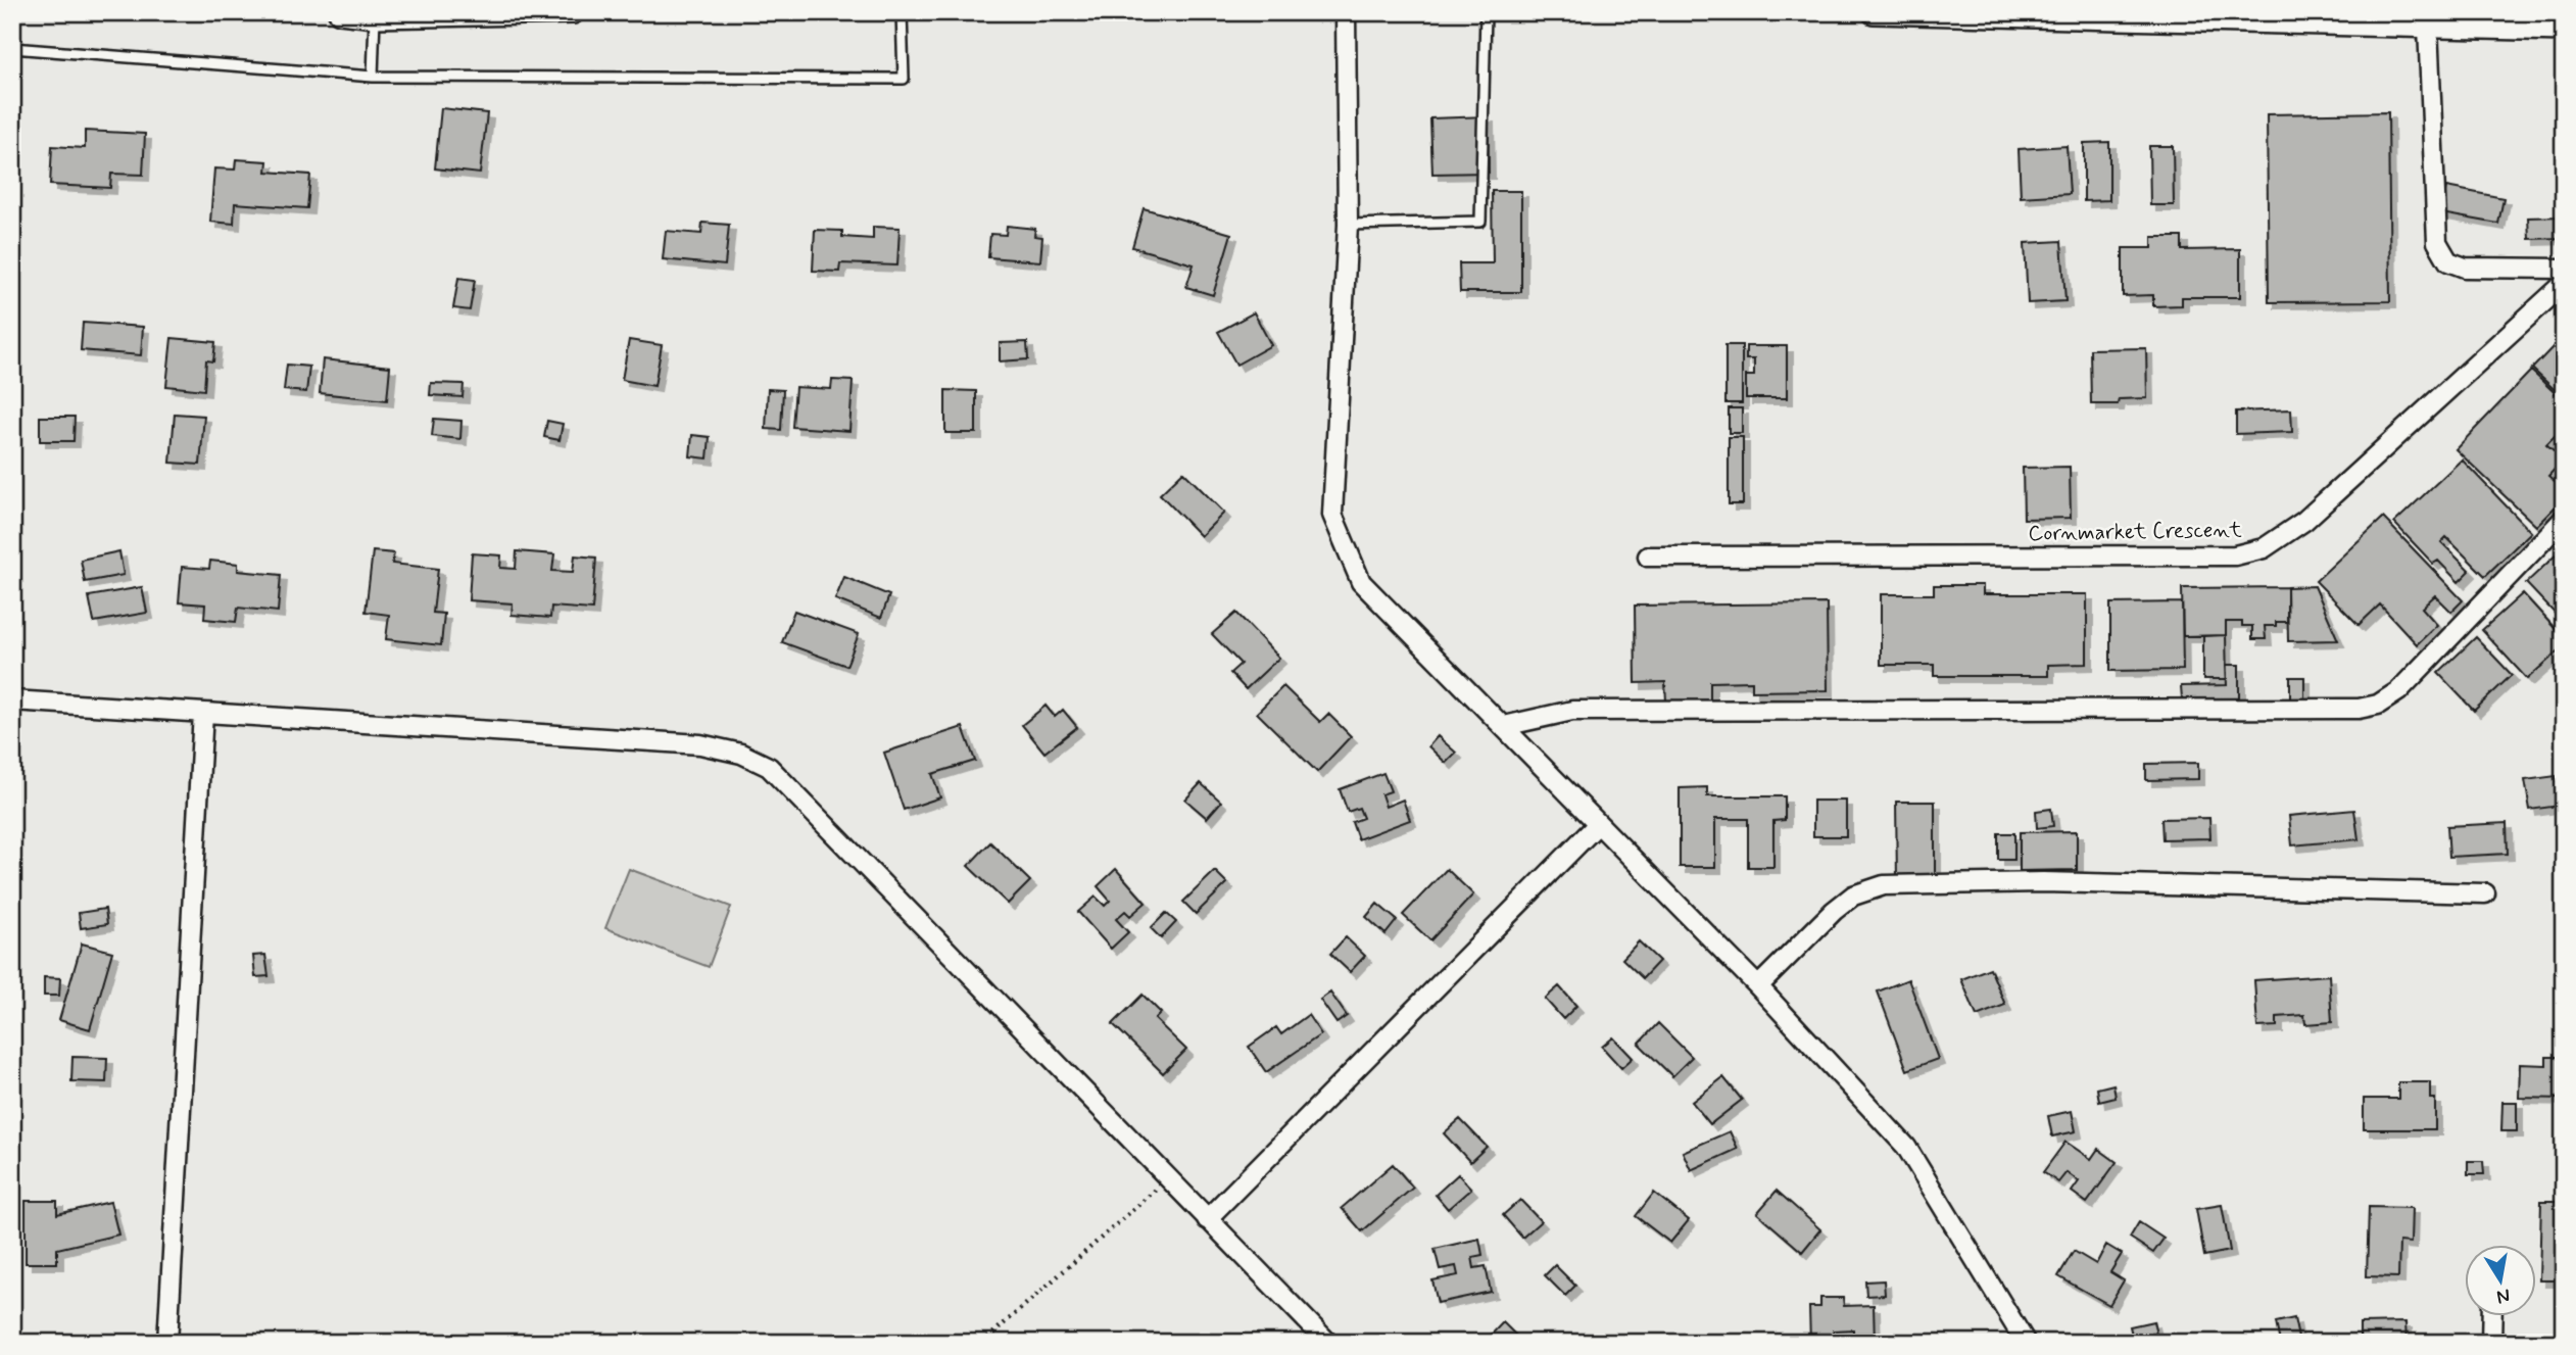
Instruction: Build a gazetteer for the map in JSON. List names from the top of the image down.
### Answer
{
  "streets": {
    "street": ["Cornmarket Crescent"]
  },
  "north": "bottom"
}
